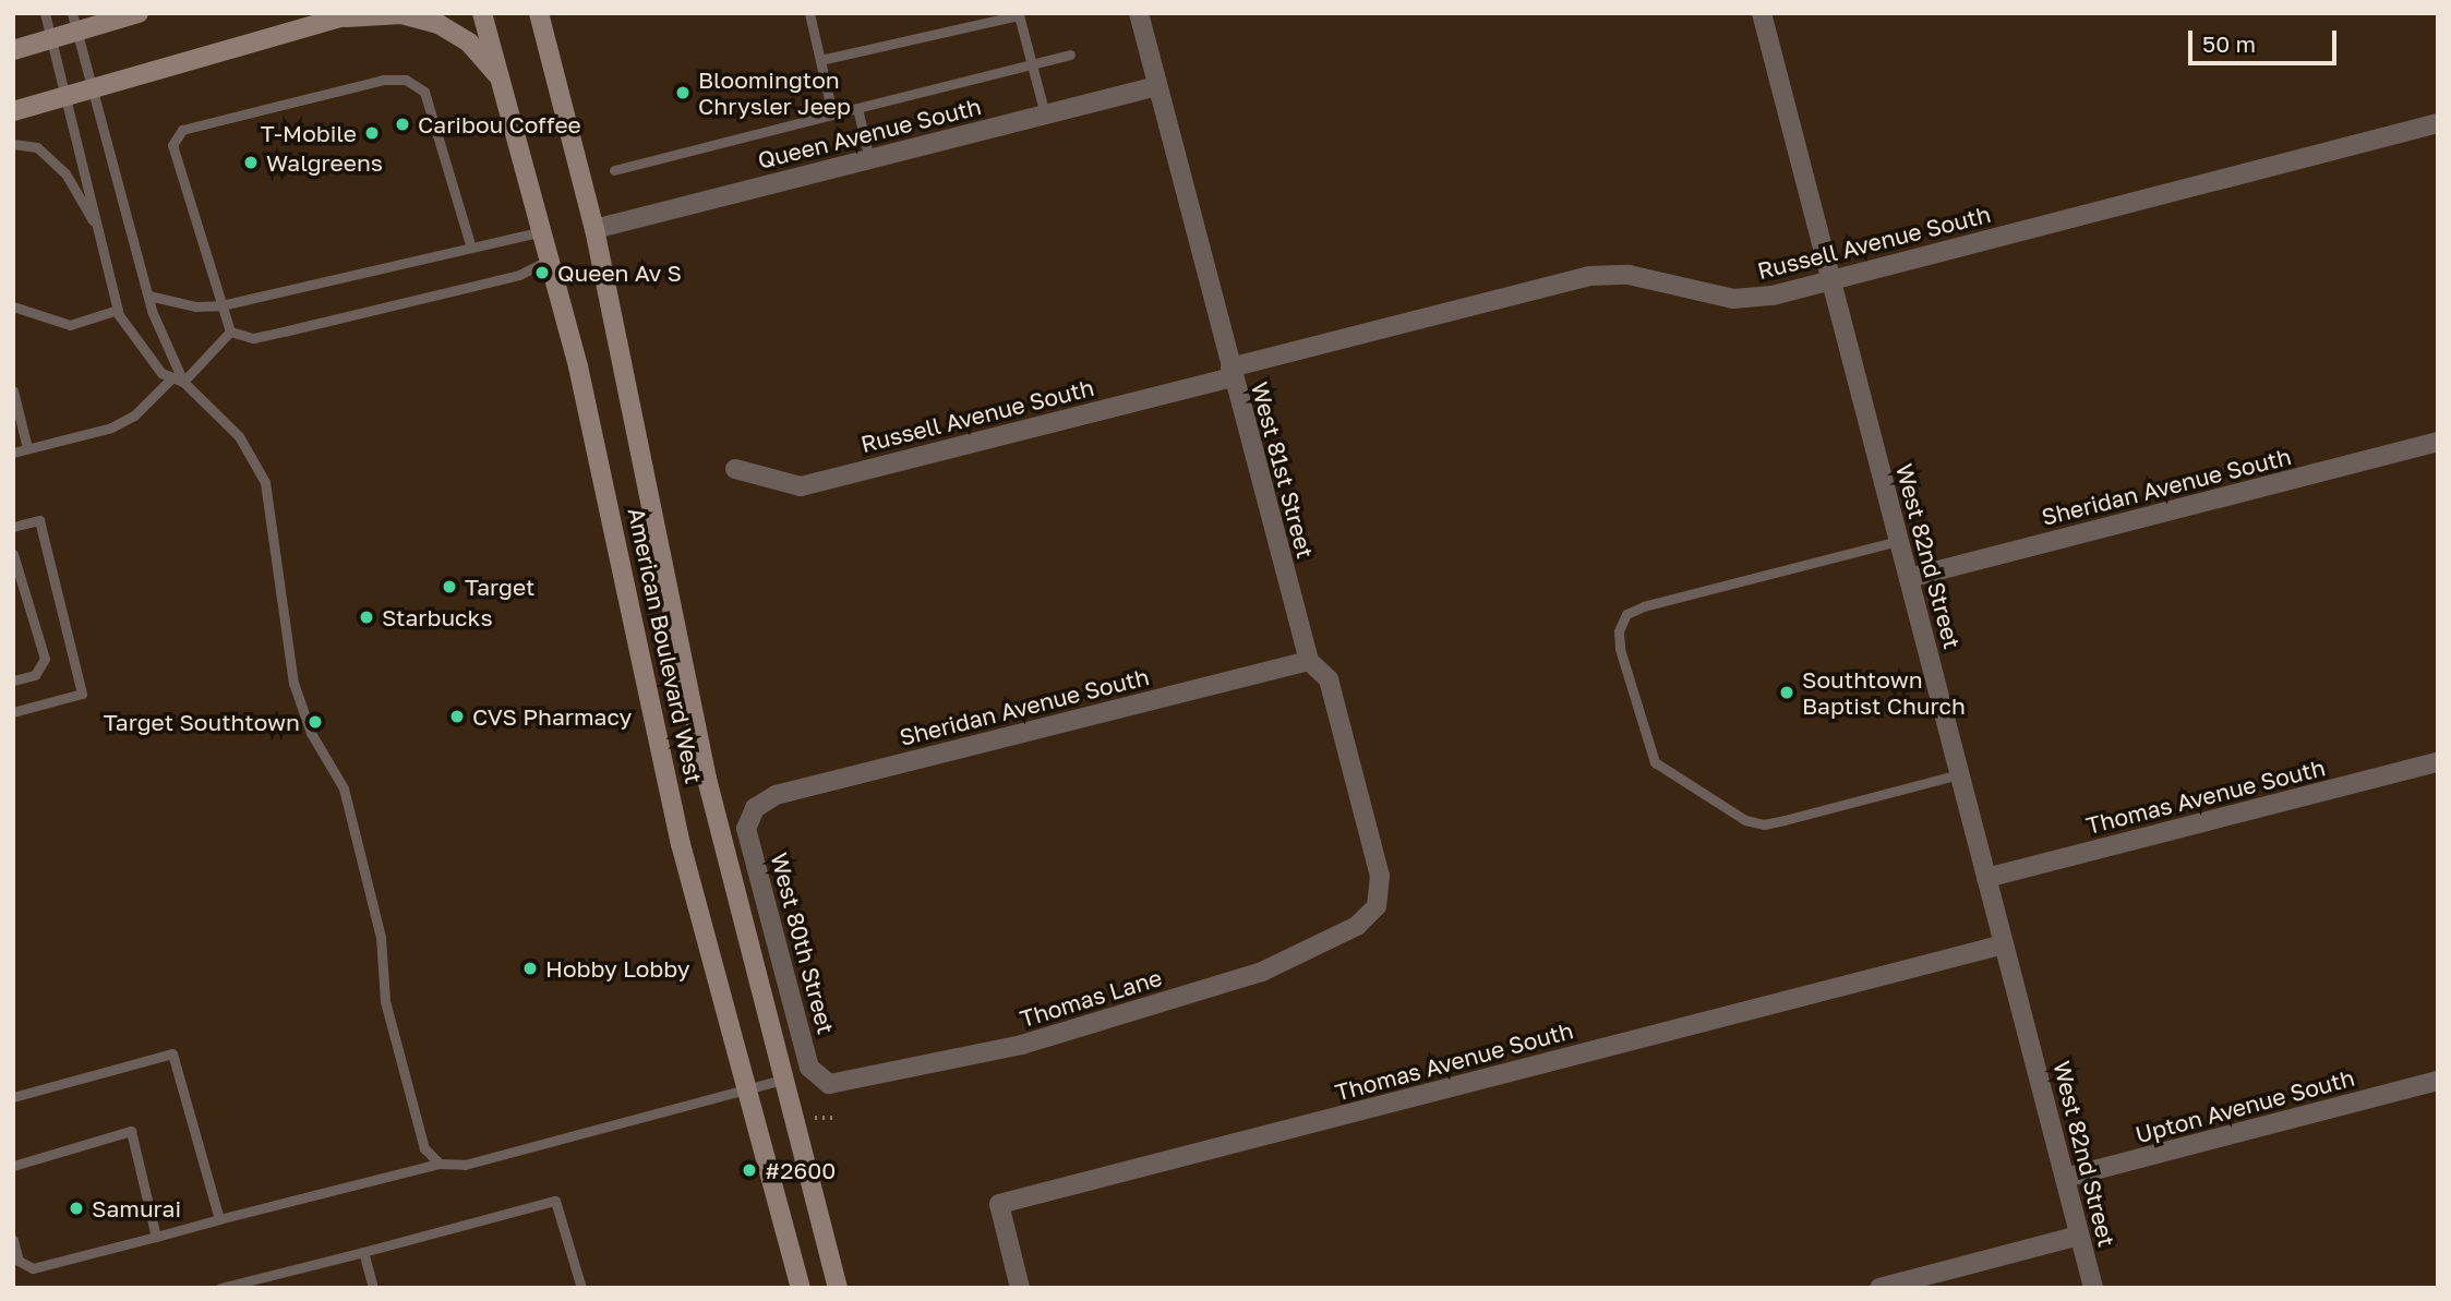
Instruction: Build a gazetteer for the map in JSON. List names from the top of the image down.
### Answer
{
  "streets": {
    "main road": ["American Boulevard West"],
    "street": [
      "Queen Avenue South",
      "Russell Avenue South",
      "West 81st Street",
      "Sheridan Avenue South",
      "West 82nd Street",
      "Thomas Avenue South",
      "West 80th Street",
      "Thomas Lane",
      "Upton Avenue South"
    ]
  },
  "crossings": [
    ["Queen Avenue South", "West 81st Street"],
    ["Queen Avenue South", "American Boulevard West"],
    ["Russell Avenue South", "West 81st Street"],
    ["Russell Avenue South", "West 82nd Street"],
    ["West 81st Street", "Sheridan Avenue South"],
    ["West 81st Street", "Thomas Lane"],
    ["Sheridan Avenue South", "West 82nd Street"],
    ["Sheridan Avenue South", "West 80th Street"],
    ["West 82nd Street", "Thomas Avenue South"],
    ["West 82nd Street", "Upton Avenue South"],
    ["West 80th Street", "Thomas Lane"]
  ],
  "places": [
    "Bloomington Chrysler Jeep",
    "Caribou Coffee",
    "T-Mobile",
    "Walgreens",
    "Queen Av S",
    "Target",
    "Starbucks",
    "Southtown Baptist Church",
    "CVS Pharmacy",
    "Target Southtown",
    "Hobby Lobby",
    "#2600",
    "Samurai"
  ],
  "scale_bar": "50 m"
}
